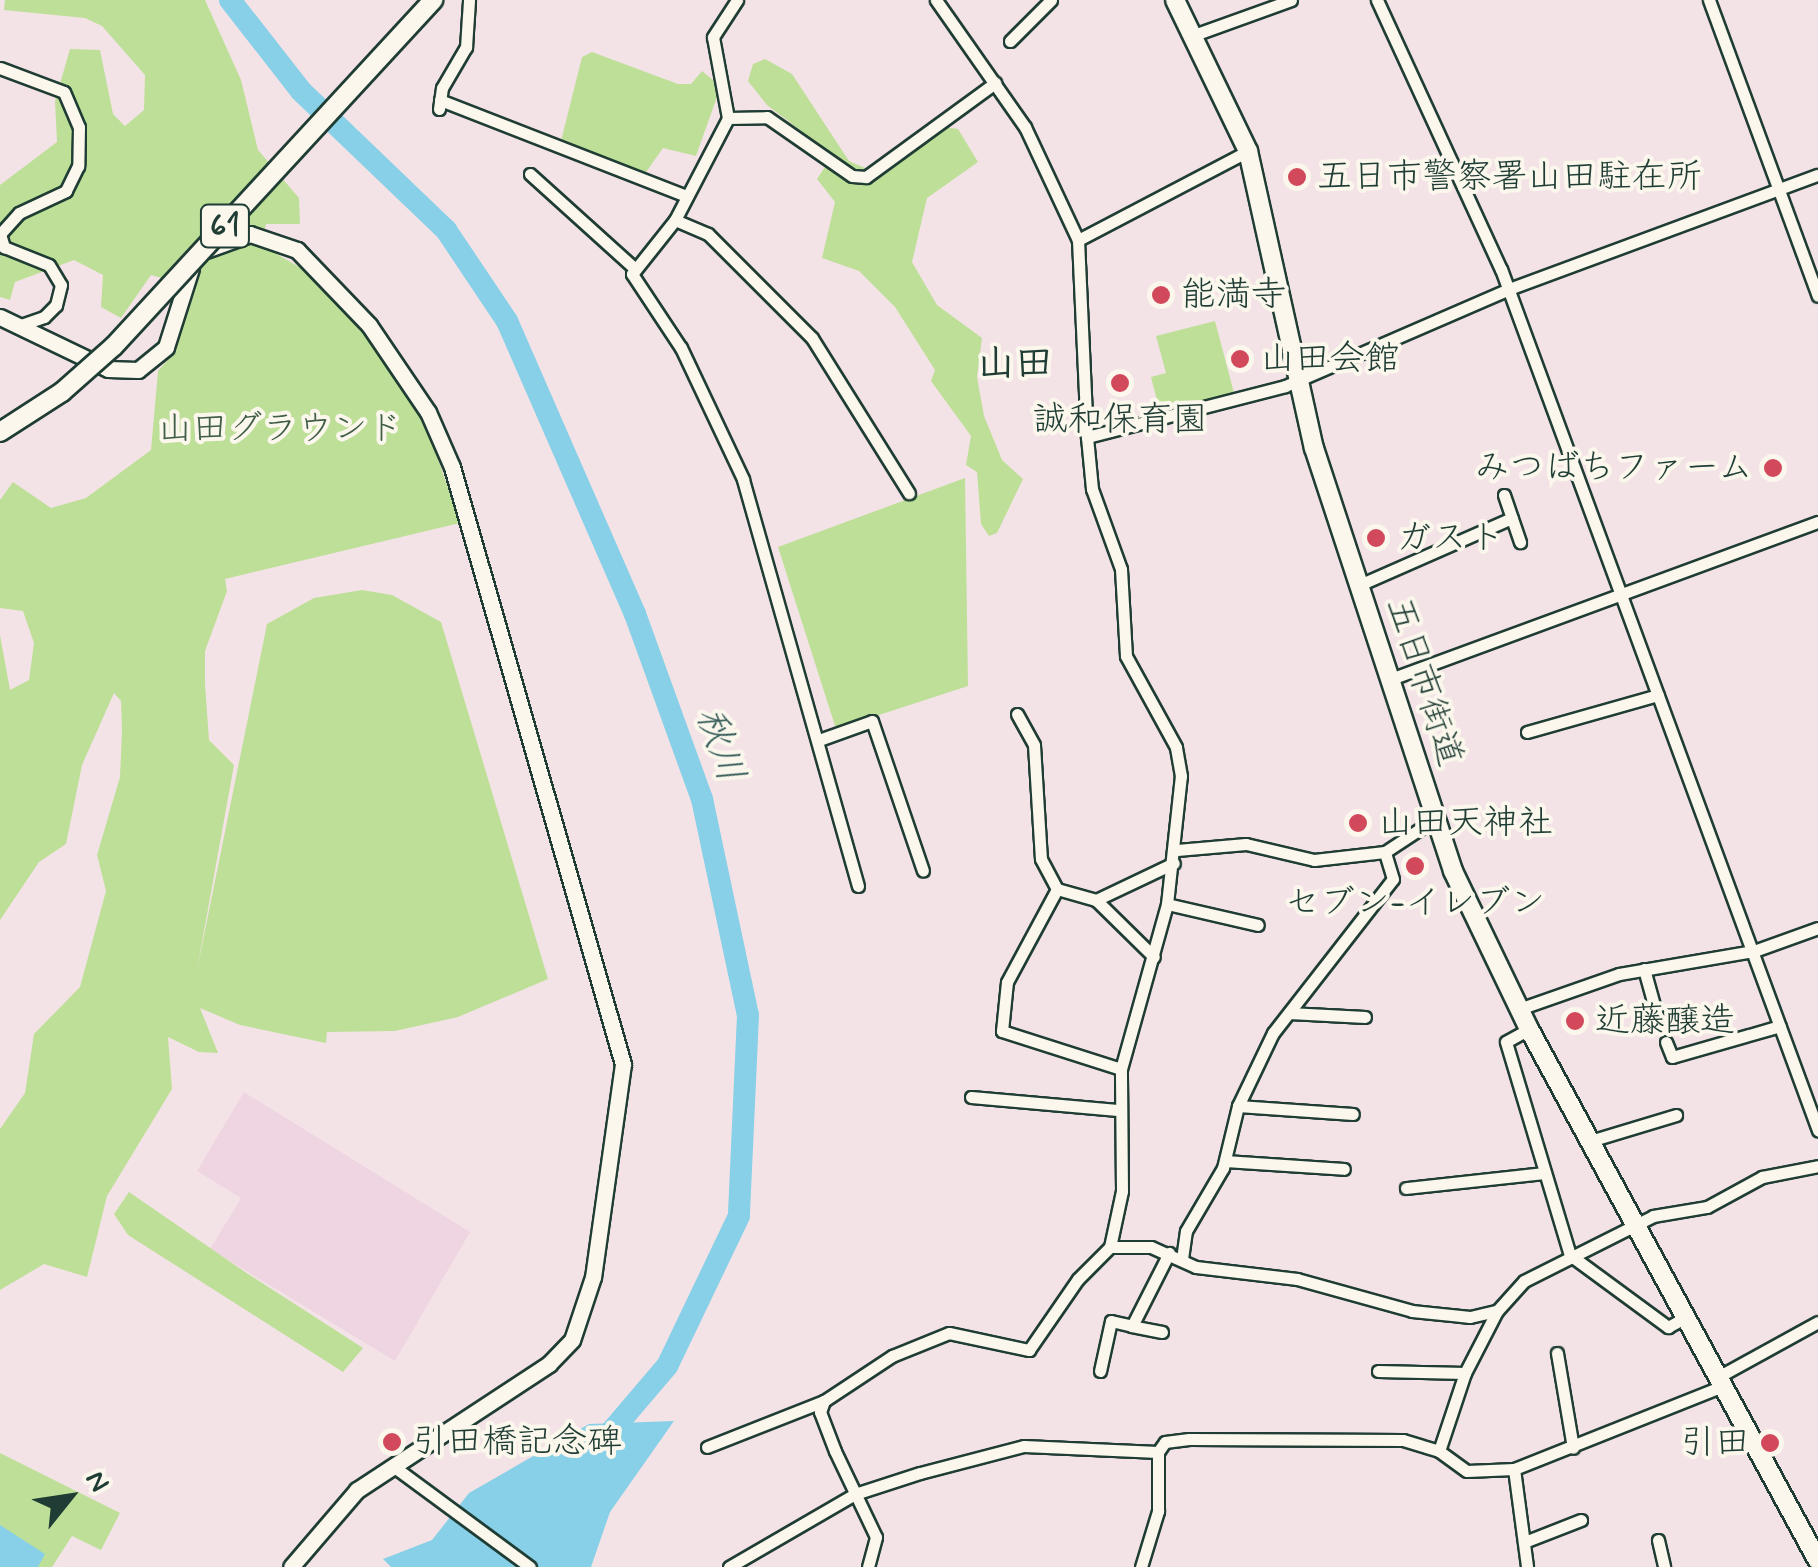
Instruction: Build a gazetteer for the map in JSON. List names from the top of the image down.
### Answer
{
  "streets": {
    "main road": ["61", "五日市街道"]
  },
  "districts": ["山田"],
  "water": ["秋川"],
  "parks": ["山田グラウンド"],
  "places": [
    "五日市警察署山田駐在所",
    "能満寺",
    "山田会館",
    "誠和保育園",
    "みつばちファーム",
    "ガスト",
    "山田天神社",
    "セブン-イレブン",
    "近藤醸造",
    "引田橋記念碑",
    "引田"
  ],
  "north": "top right"
}
